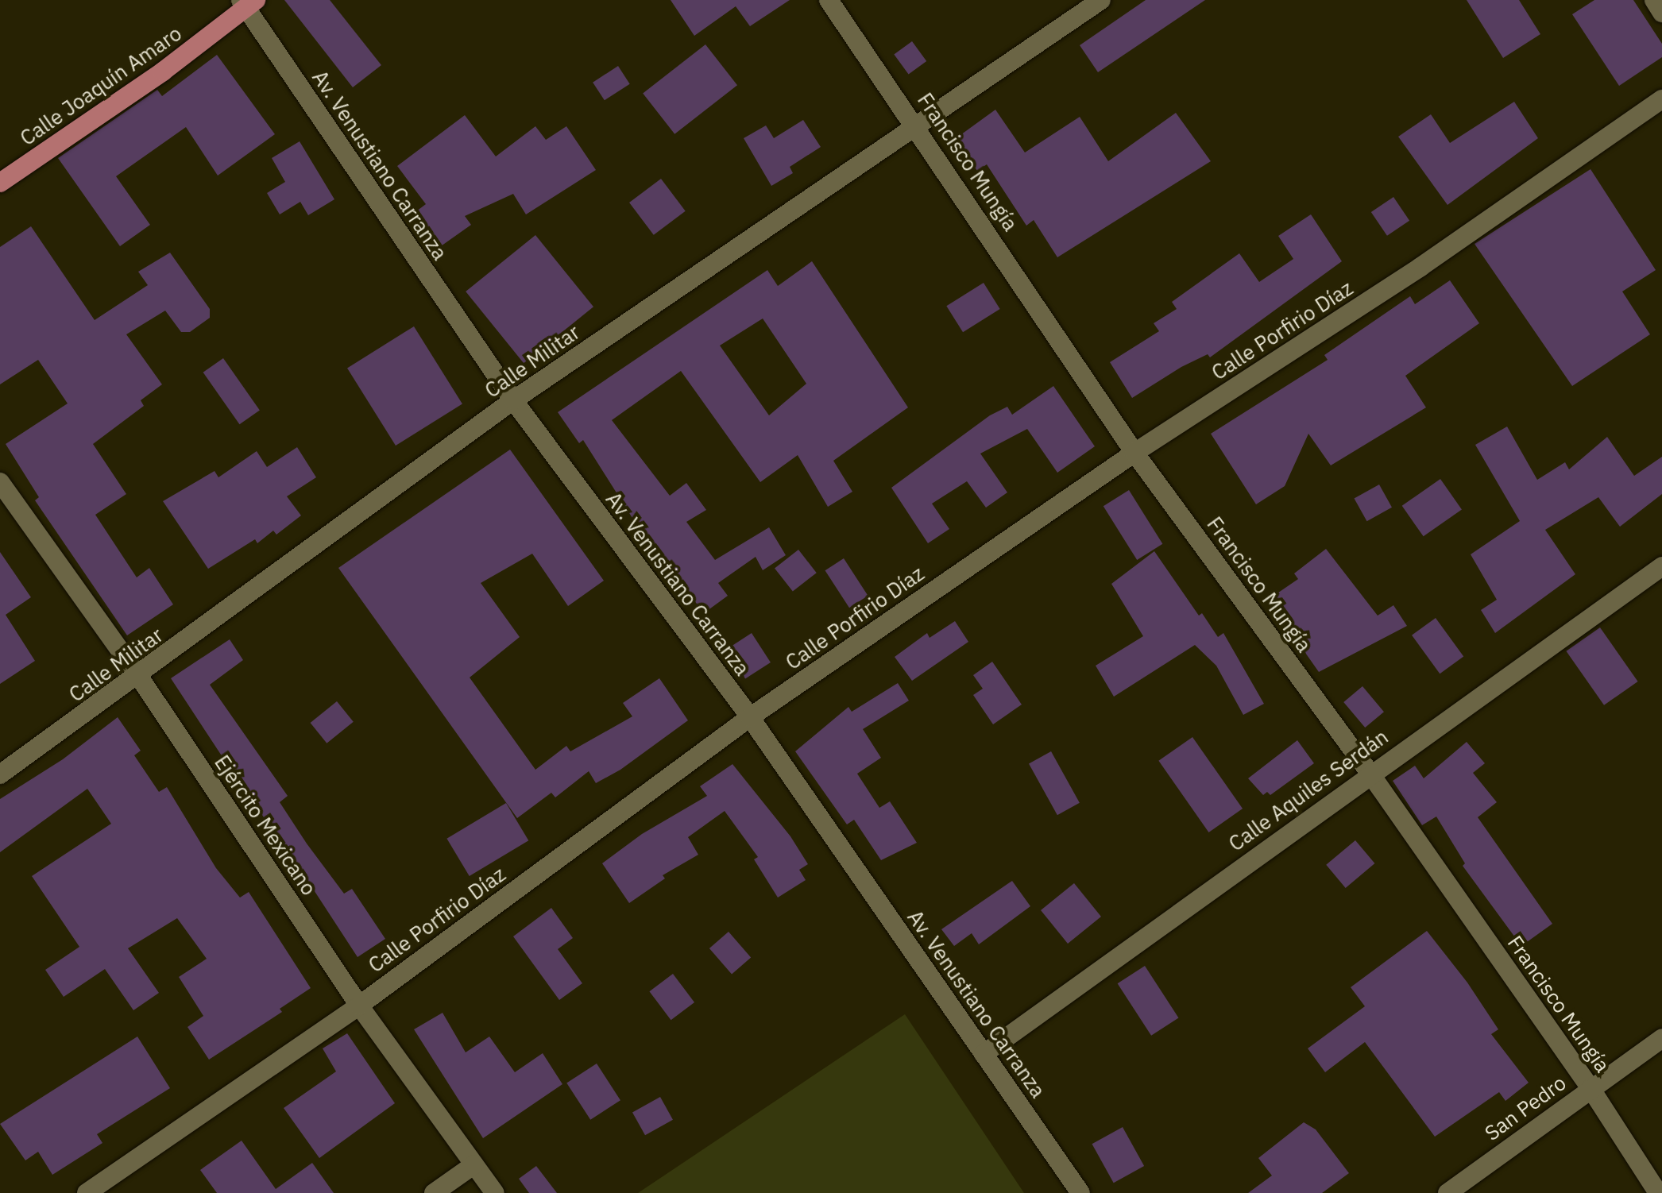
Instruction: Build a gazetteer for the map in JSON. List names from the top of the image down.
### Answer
{
  "streets": {
    "main road": ["Calle Joaquín Amaro"],
    "street": [
      "Francisco Mungía",
      "Av. Venustiano Carranza",
      "Calle Porfirio Díaz",
      "Calle Militar",
      "Calle Aquiles Serdán",
      "Ejército Mexicano",
      "San Pedro"
    ]
  },
  "crossings": [
    ["Calle Joaquín Amaro", "Av. Venustiano Carranza"],
    ["Francisco Mungía", "Calle Porfirio Díaz"],
    ["Francisco Mungía", "Calle Militar"],
    ["Francisco Mungía", "Calle Aquiles Serdán"],
    ["Francisco Mungía", "San Pedro"],
    ["Av. Venustiano Carranza", "Calle Porfirio Díaz"],
    ["Av. Venustiano Carranza", "Calle Militar"],
    ["Av. Venustiano Carranza", "Calle Aquiles Serdán"],
    ["Calle Porfirio Díaz", "Ejército Mexicano"],
    ["Calle Militar", "Ejército Mexicano"]
  ]
}
